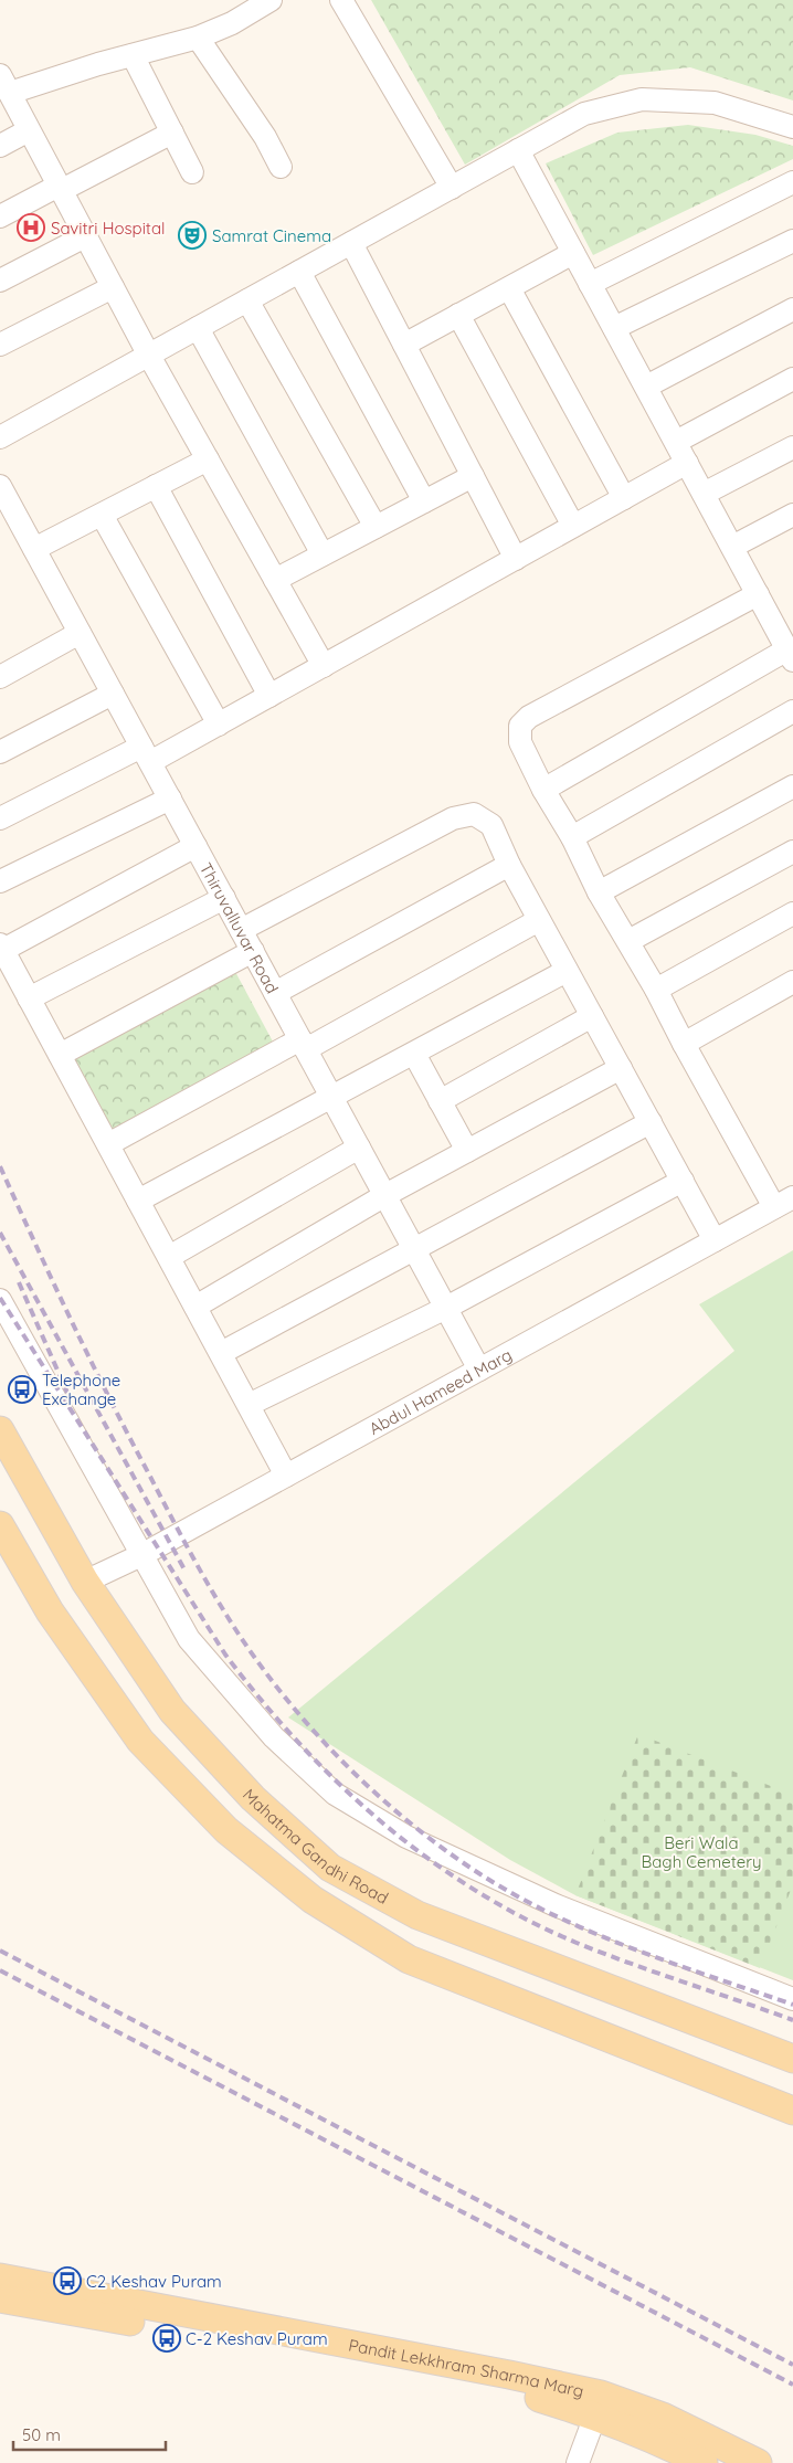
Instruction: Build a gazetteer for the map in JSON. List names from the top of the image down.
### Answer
{
  "streets": {
    "main road": ["Mahatma Gandhi Road", "Pandit Lekkhram Sharma Marg"],
    "street": ["Thiruvalluvar Road", "Abdul Hameed Marg"]
  },
  "crossings": [
    ["Thiruvalluvar Road", "Abdul Hameed Marg"],
    ["Abdul Hameed Marg", "Mahatma Gandhi Road"]
  ],
  "parks": ["Beri Wala Bagh Cemetery"],
  "places": {
    "hospital": ["Savitri Hospital"],
    "theatre": ["Samrat Cinema"],
    "bus stop": ["Telephone Exchange", "C2 Keshav Puram", "C-2 Keshav Puram"]
  },
  "scale_bar": "50 m"
}
